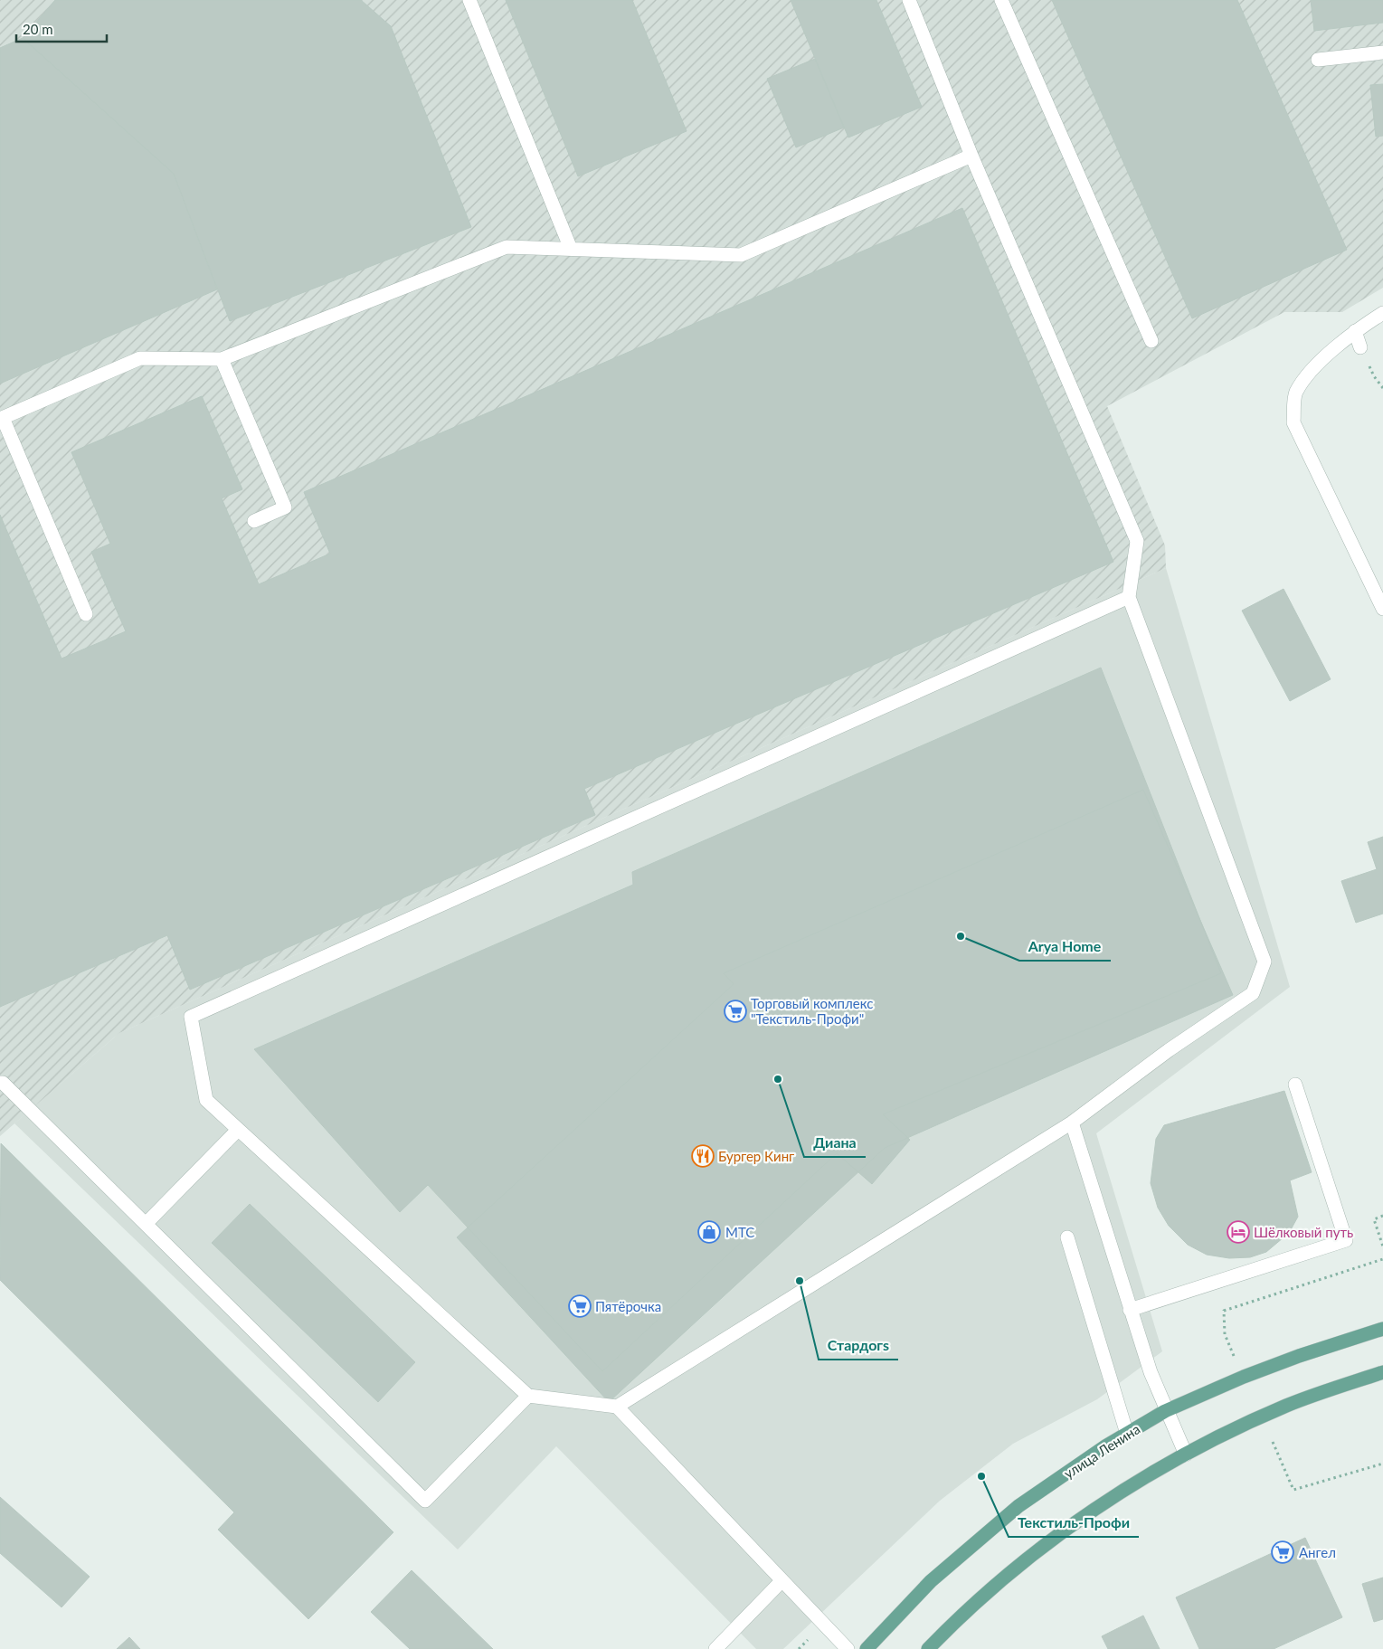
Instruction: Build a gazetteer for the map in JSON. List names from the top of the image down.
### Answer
{
  "streets": {
    "main road": ["улица Ленина"]
  },
  "places": {
    "other": [
      "Arya Home",
      "Диана",
      "Стардогs",
      "Текстиль-Профи"
    ],
    "supermarket": ["Торговый комплекс \"Текстиль-Профи\"", "Пятёрочка", "Ангел"],
    "restaurant": ["Бургер Кинг"],
    "shop": ["МТС"],
    "hotel": ["Шёлковый путь"]
  },
  "scale_bar": "20 m"
}
